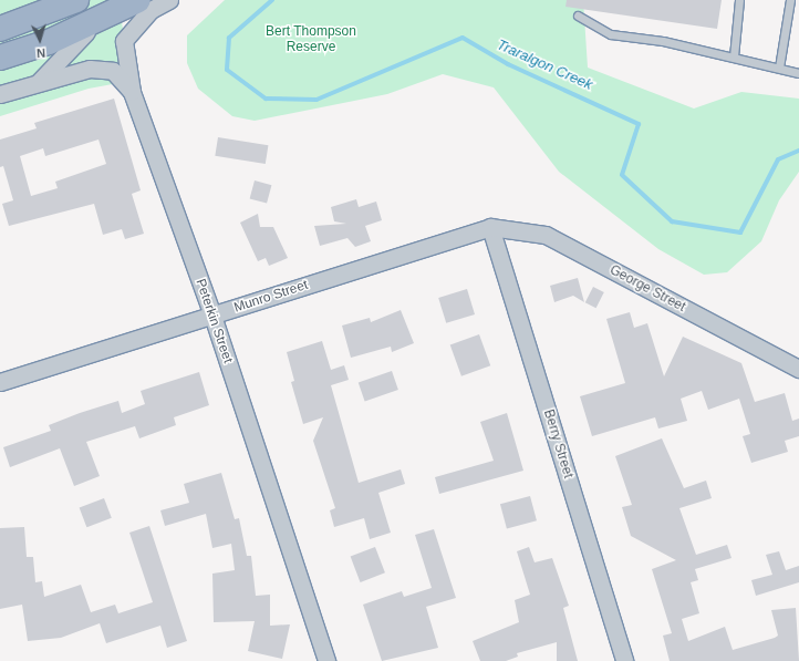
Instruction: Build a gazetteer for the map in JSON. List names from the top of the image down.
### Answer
{
  "streets": {
    "street": [
      "George Street",
      "Munro Street",
      "Peterkin Street",
      "Berry Street"
    ]
  },
  "crossings": [
    ["George Street", "Munro Street"],
    ["George Street", "Berry Street"],
    ["Munro Street", "Peterkin Street"],
    ["Munro Street", "Berry Street"]
  ],
  "water": ["Traralgon Creek"],
  "parks": ["Bert Thompson Reserve"],
  "north": "bottom"
}
